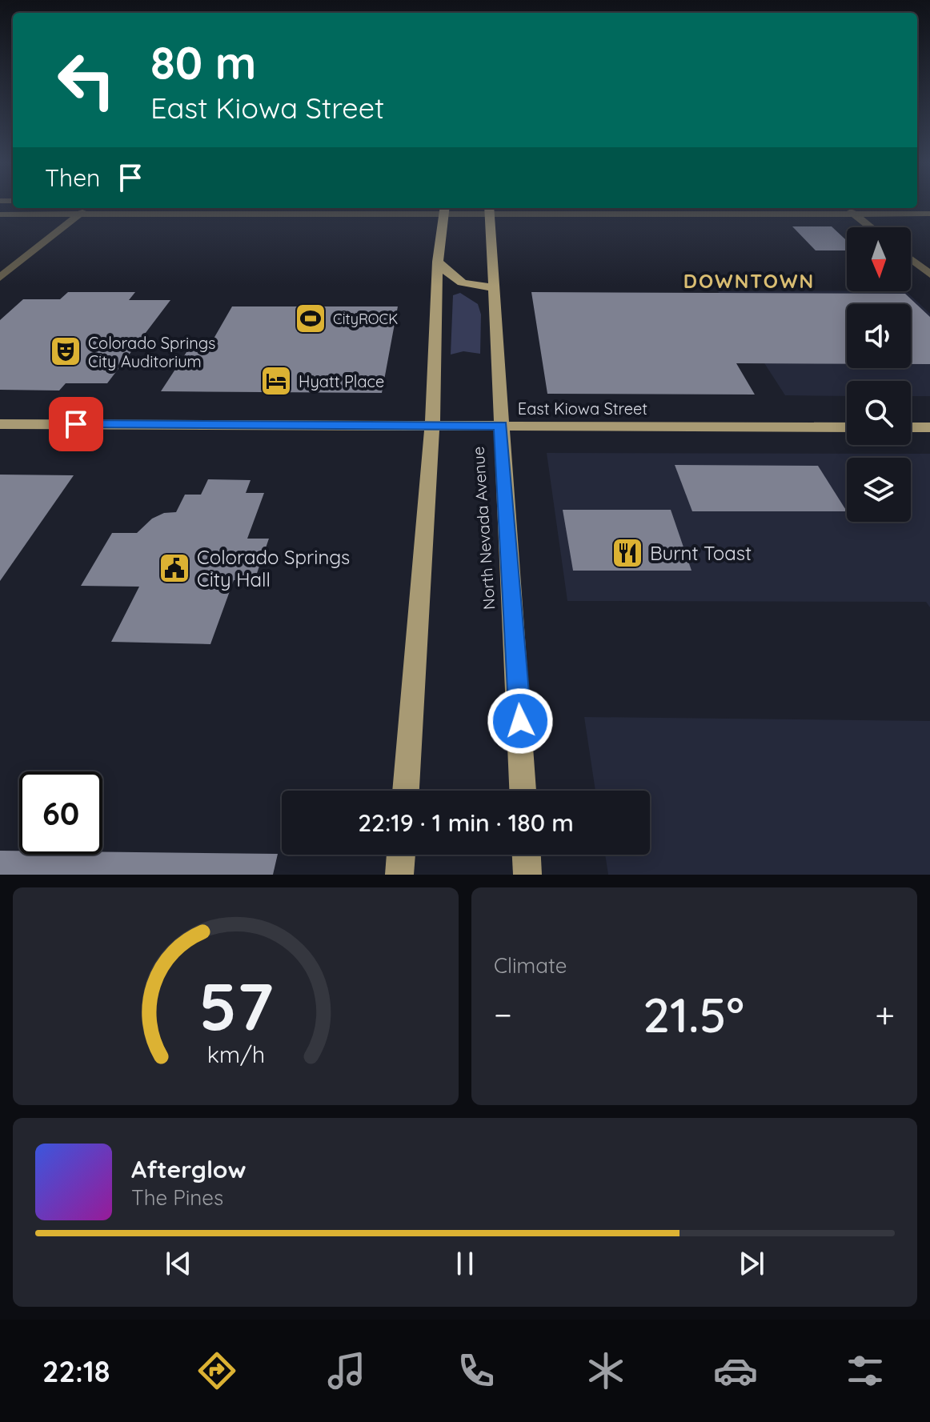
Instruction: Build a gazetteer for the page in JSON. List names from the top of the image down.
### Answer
{
  "streets": {
    "main road": ["East Kiowa Street", "North Nevada Avenue"]
  },
  "crossings": [
    ["East Kiowa Street", "North Nevada Avenue"]
  ],
  "districts": ["DOWNTOWN"],
  "places": {
    "sports": ["CityROCK"],
    "theatre": ["Colorado Springs City Auditorium"],
    "hotel": ["Hyatt Place"],
    "restaurant": ["Burnt Toast"],
    "public building": ["Colorado Springs City Hall"]
  },
  "north": "bottom",
  "page": {
    "turn": ["80 m", "East Kiowa Street"],
    "then": "Then",
    "limit": "60",
    "trip": "22:19 · 1 min · 180 m",
    "tile": "Climate",
    "heat": ["−", "21.5°", "+"],
    "song": ["Afterglow", "The Pines"],
    "tabs": "22:18",
    "gauge": ["57", "km/h"]
  }
}
